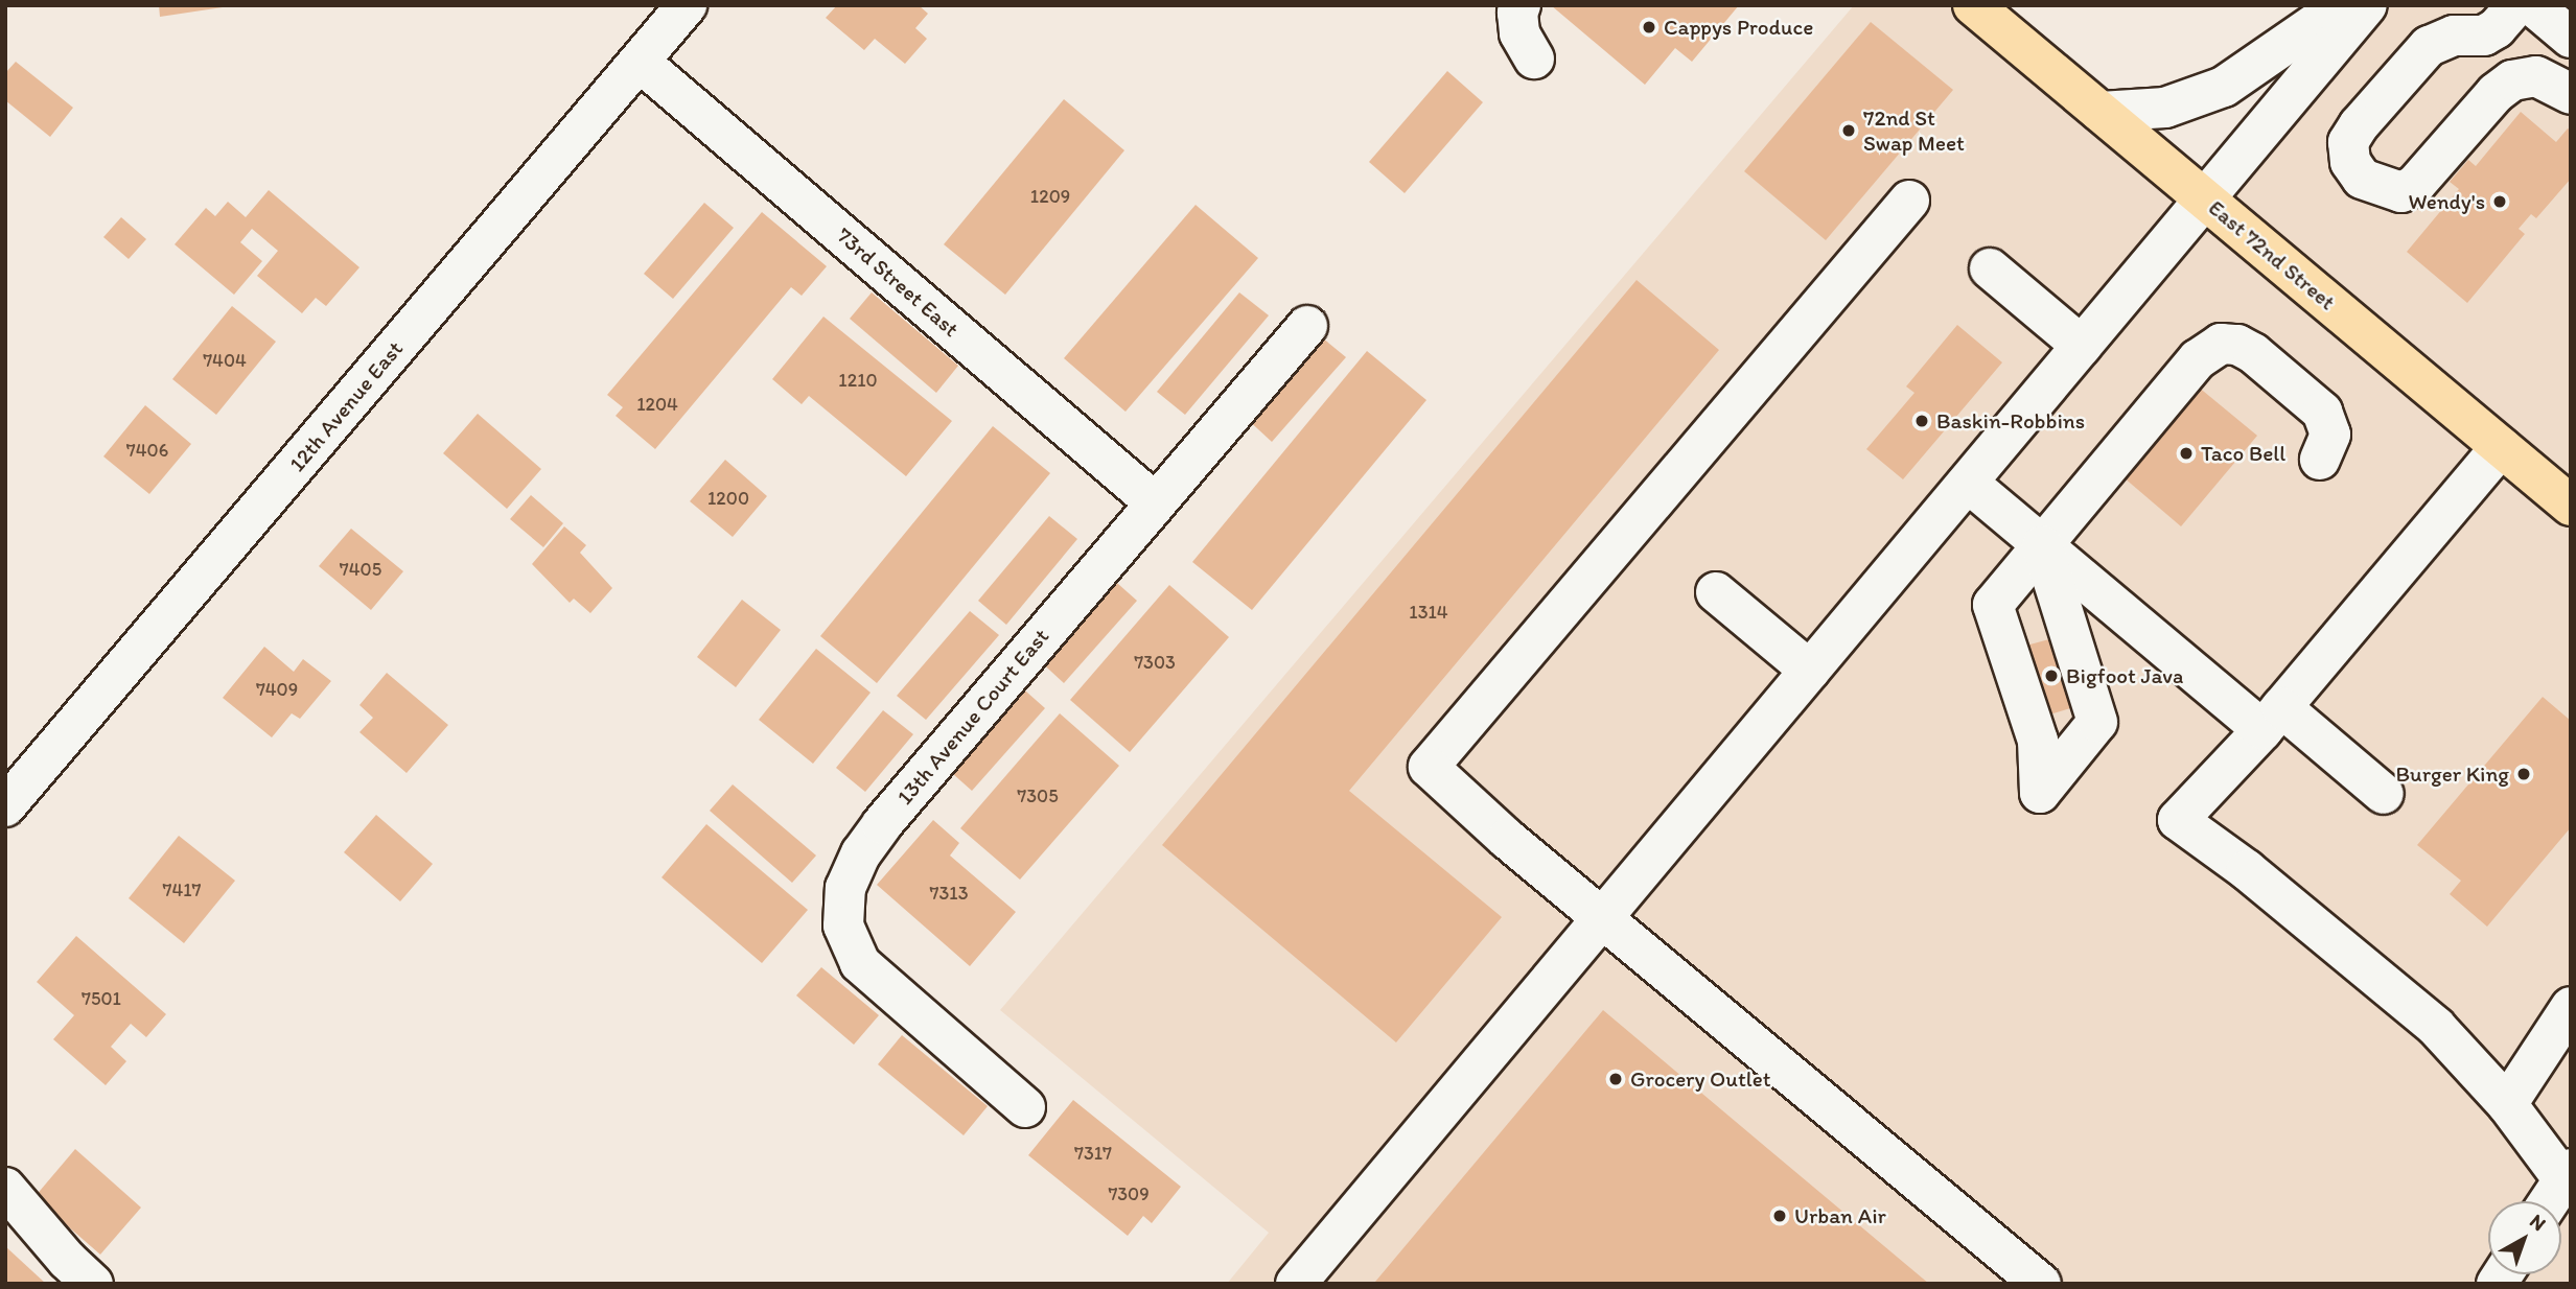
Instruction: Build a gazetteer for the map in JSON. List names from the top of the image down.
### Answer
{
  "streets": {
    "main road": ["East 72nd Street"],
    "street": ["73rd Street East", "12th Avenue East", "13th Avenue Court East"]
  },
  "crossings": [
    ["73rd Street East", "12th Avenue East"],
    ["73rd Street East", "13th Avenue Court East"]
  ],
  "places": [
    "Cappys Produce",
    "72nd St Swap Meet",
    "Wendy's",
    "Baskin-Robbins",
    "Taco Bell",
    "Bigfoot Java",
    "Burger King",
    "Grocery Outlet",
    "Urban Air"
  ],
  "house_numbers": [
    "1209",
    "7404",
    "1210",
    "1204",
    "7406",
    "1200",
    "7405",
    "1314",
    "7303",
    "7409",
    "7305",
    "7417",
    "7313",
    "7501",
    "7317",
    "7309"
  ],
  "north": "top right"
}
